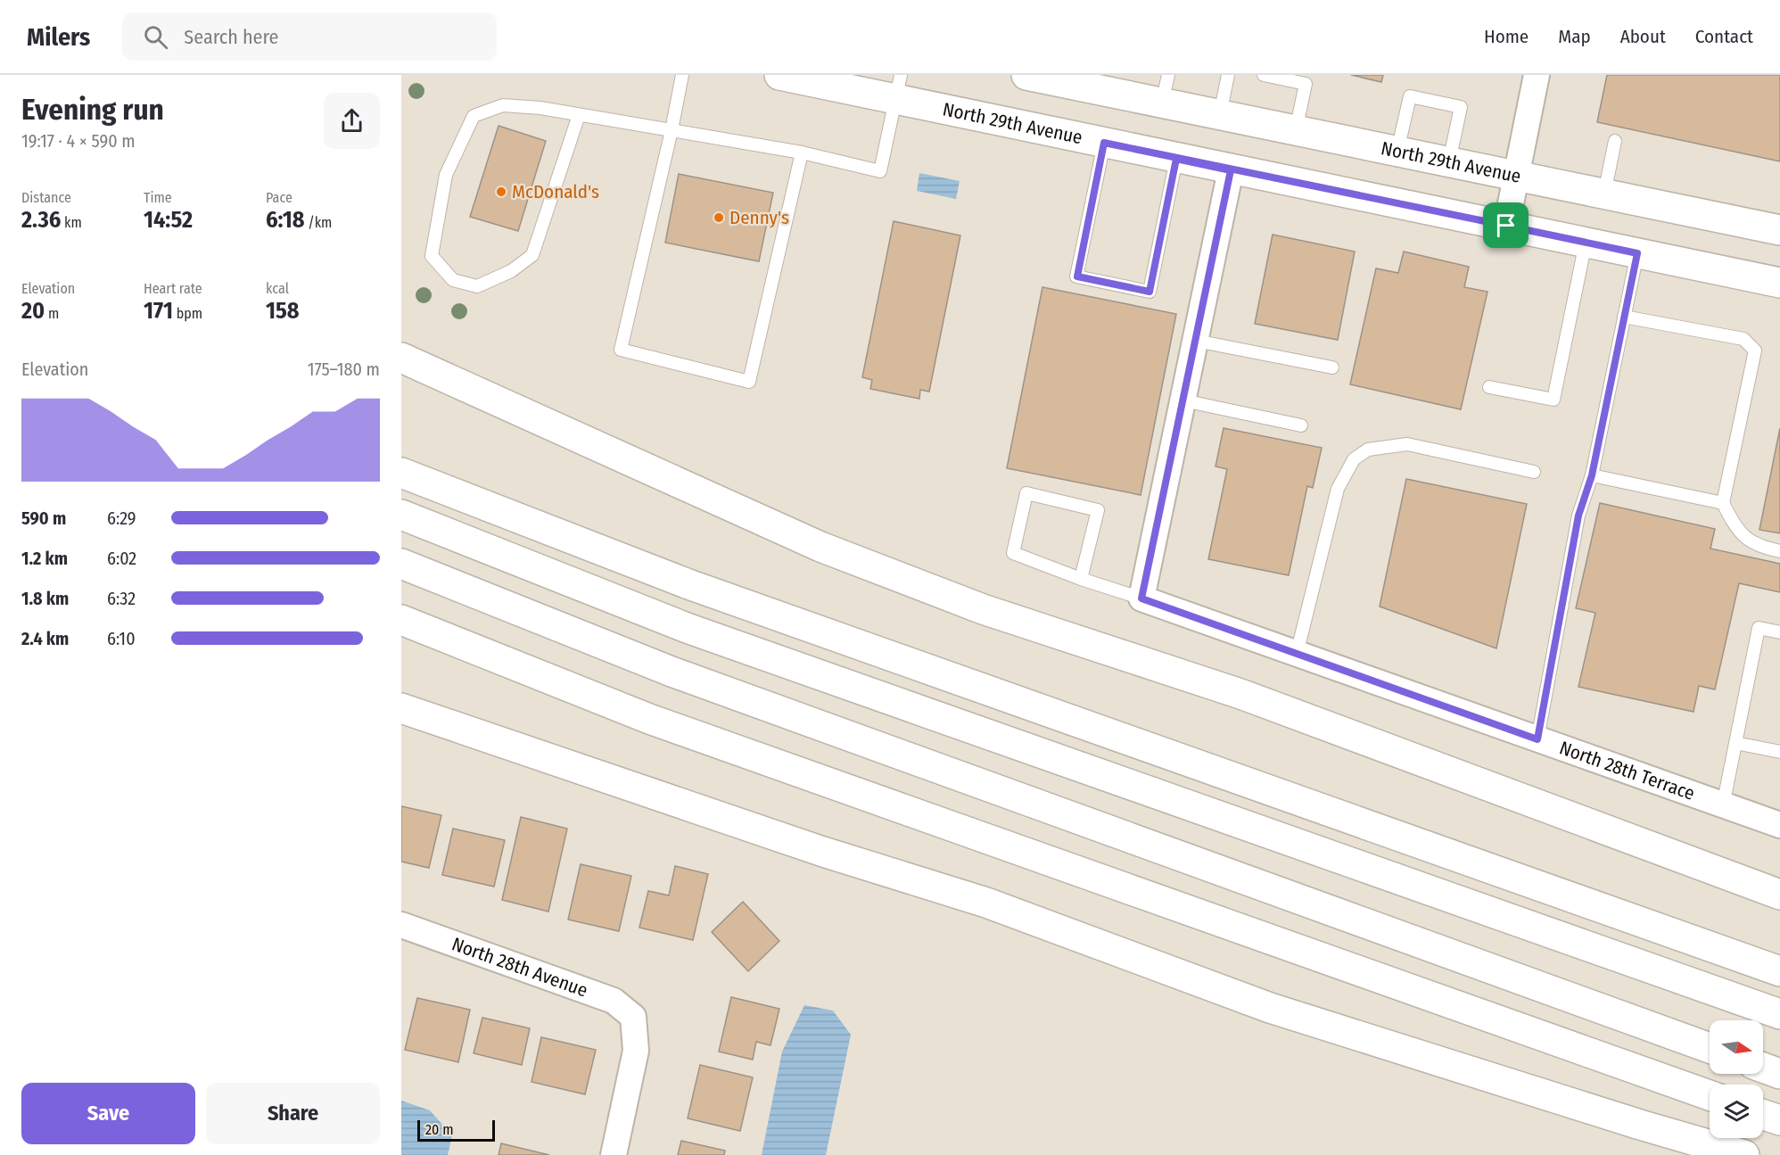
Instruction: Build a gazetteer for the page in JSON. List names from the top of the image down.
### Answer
{
  "streets": {
    "main road": ["North 29th Avenue"],
    "street": ["North 28th Terrace", "North 28th Avenue"]
  },
  "places": ["McDonald's", "Denny's"],
  "scale_bar": "20 m",
  "north": "right",
  "page": {
    "header": "Milers",
    "search": "Search here",
    "nav": [
      "Home",
      "Map",
      "About",
      "Contact"
    ],
    "heading": ["Evening run", "19:17 · 4 × 590 m"],
    "stats": [
      ["Distance", "2.36 km"],
      ["Time", "14:52"],
      ["Pace", "6:18 /km"],
      ["Elevation", "20 m"],
      ["Heart rate", "171 bpm"],
      ["kcal", "158"]
    ],
    "chart": ["Elevation", "175–180 m"],
    "list": [
      {
        "name": "590 m",
        "note": "6:29"
      },
      {
        "name": "1.2 km",
        "note": "6:02"
      },
      {
        "name": "1.8 km",
        "note": "6:32"
      },
      {
        "name": "2.4 km",
        "note": "6:10"
      }
    ],
    "buttons": ["Save", "Share"],
    "scale": "20 m"
  }
}
